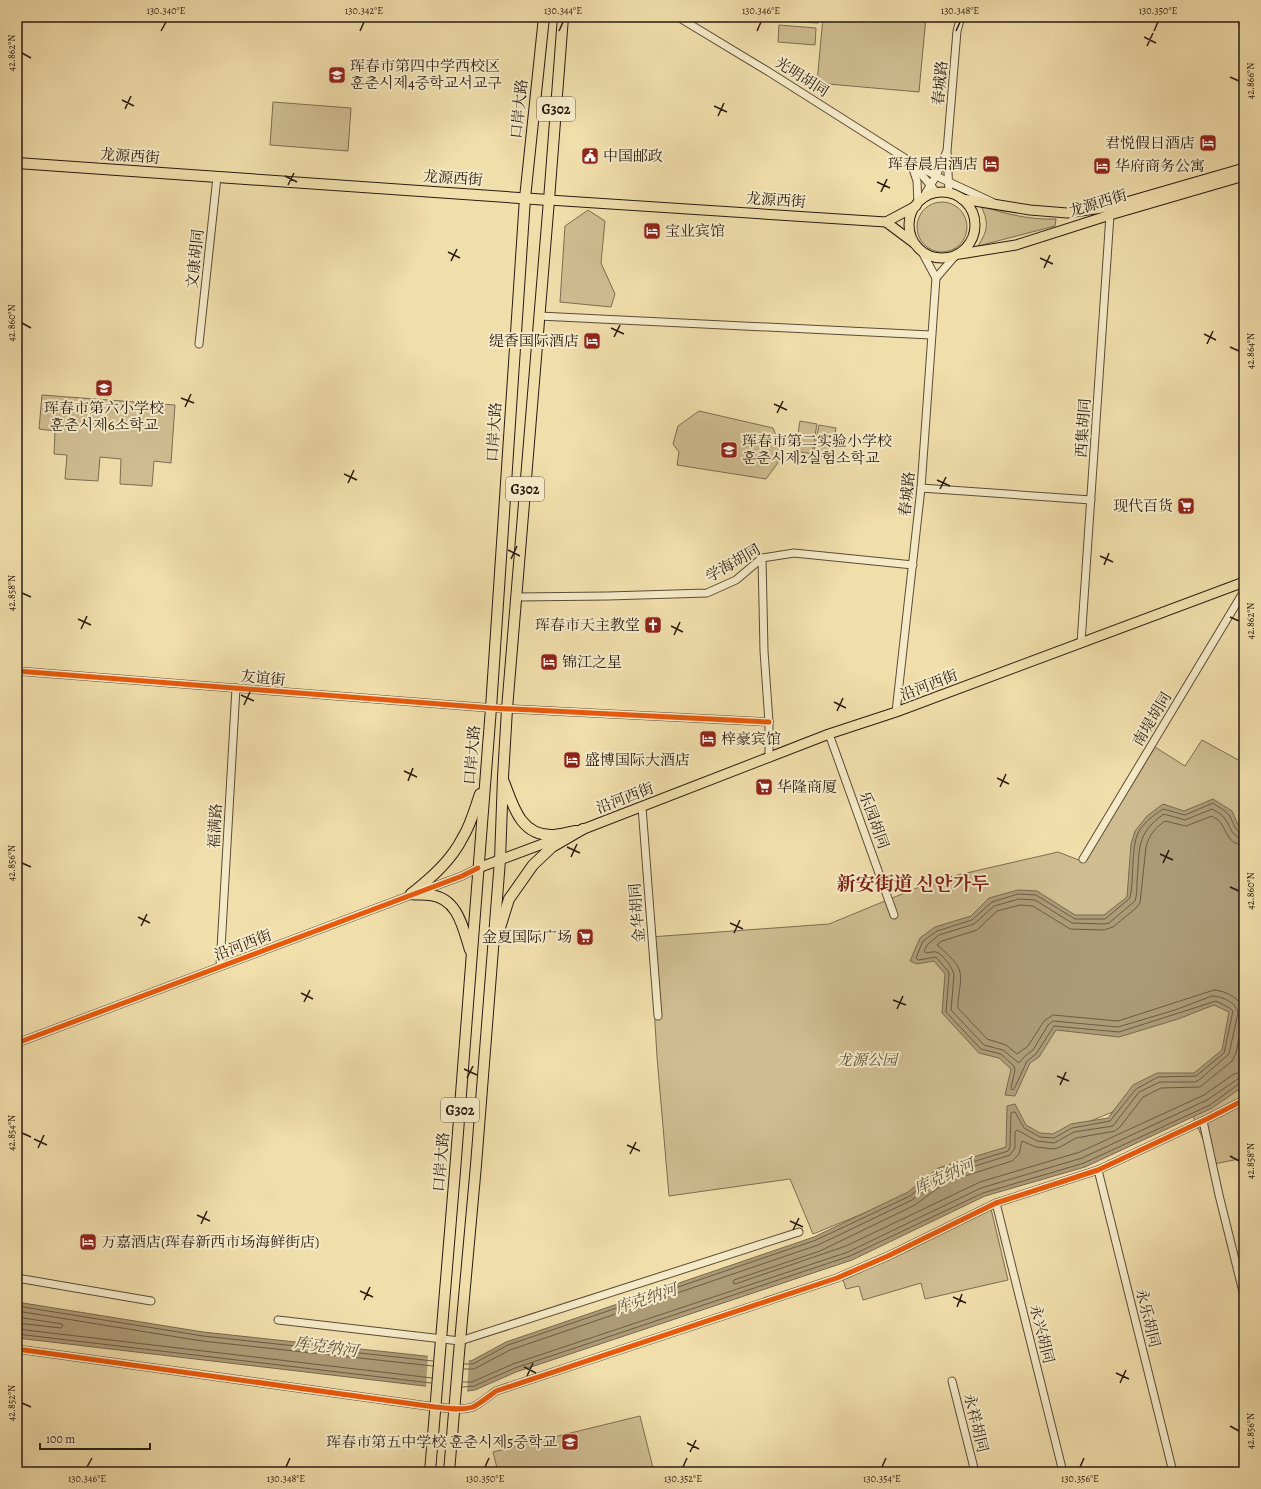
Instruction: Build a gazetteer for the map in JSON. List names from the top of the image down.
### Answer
{
  "streets": {
    "highway": ["口岸大路", "G302", "龙源西街"],
    "main road": ["沿河西街"],
    "street": [
      "光明胡同",
      "春城路",
      "文康胡同",
      "西集胡同",
      "学海胡同",
      "友谊街",
      "南堤胡同",
      "乐园胡同",
      "福满路",
      "金华胡同",
      "永乐胡同",
      "永兴胡同",
      "永祥胡同"
    ]
  },
  "crossings": [
    ["光明胡同", "龙源西街"],
    ["春城路", "学海胡同"],
    ["春城路", "沿河西街"],
    ["口岸大路", "龙源西街"],
    ["口岸大路", "学海胡同"],
    ["口岸大路", "友谊街"],
    ["口岸大路", "沿河西街"],
    ["龙源西街", "文康胡同"],
    ["龙源西街", "西集胡同"],
    ["西集胡同", "沿河西街"],
    ["友谊街", "福满路"],
    ["沿河西街", "乐园胡同"],
    ["沿河西街", "福满路"],
    ["沿河西街", "金华胡同"]
  ],
  "districts": ["新安街道 신안가두"],
  "water": ["库克纳河"],
  "parks": ["龙源公园"],
  "places": {
    "school or university": [
      "珲春市第四中学西校区 훈춘시제4중학교서교구",
      "珲春市第六小学校 훈춘시제6소학교",
      "珲春市第二实验小学校 훈춘시제2실험소학교",
      "珲春市第五中学校 훈춘시제5중학교"
    ],
    "hotel": [
      "君悦假日酒店",
      "珲春晨启酒店",
      "华府商务公寓",
      "宝业宾馆",
      "缇香国际酒店",
      "锦江之星",
      "梓豪宾馆",
      "盛博国际大酒店",
      "万嘉酒店(珲春新西市场海鲜街店)"
    ],
    "public building": ["中国邮政"],
    "supermarket": ["现代百货", "华隆商厦", "金夏国际广场"],
    "church": ["珲春市天主教堂"]
  },
  "scale_bar": "100 m",
  "coordinates": [
    "130.340°E",
    "130.342°E",
    "130.344°E",
    "130.346°E",
    "130.348°E",
    "130.350°E",
    "42.862°N",
    "42.866°N",
    "42.860°N",
    "42.864°N",
    "42.858°N",
    "42.856°N",
    "42.854°N",
    "42.852°N",
    "130.352°E",
    "130.354°E",
    "130.356°E"
  ]
}
